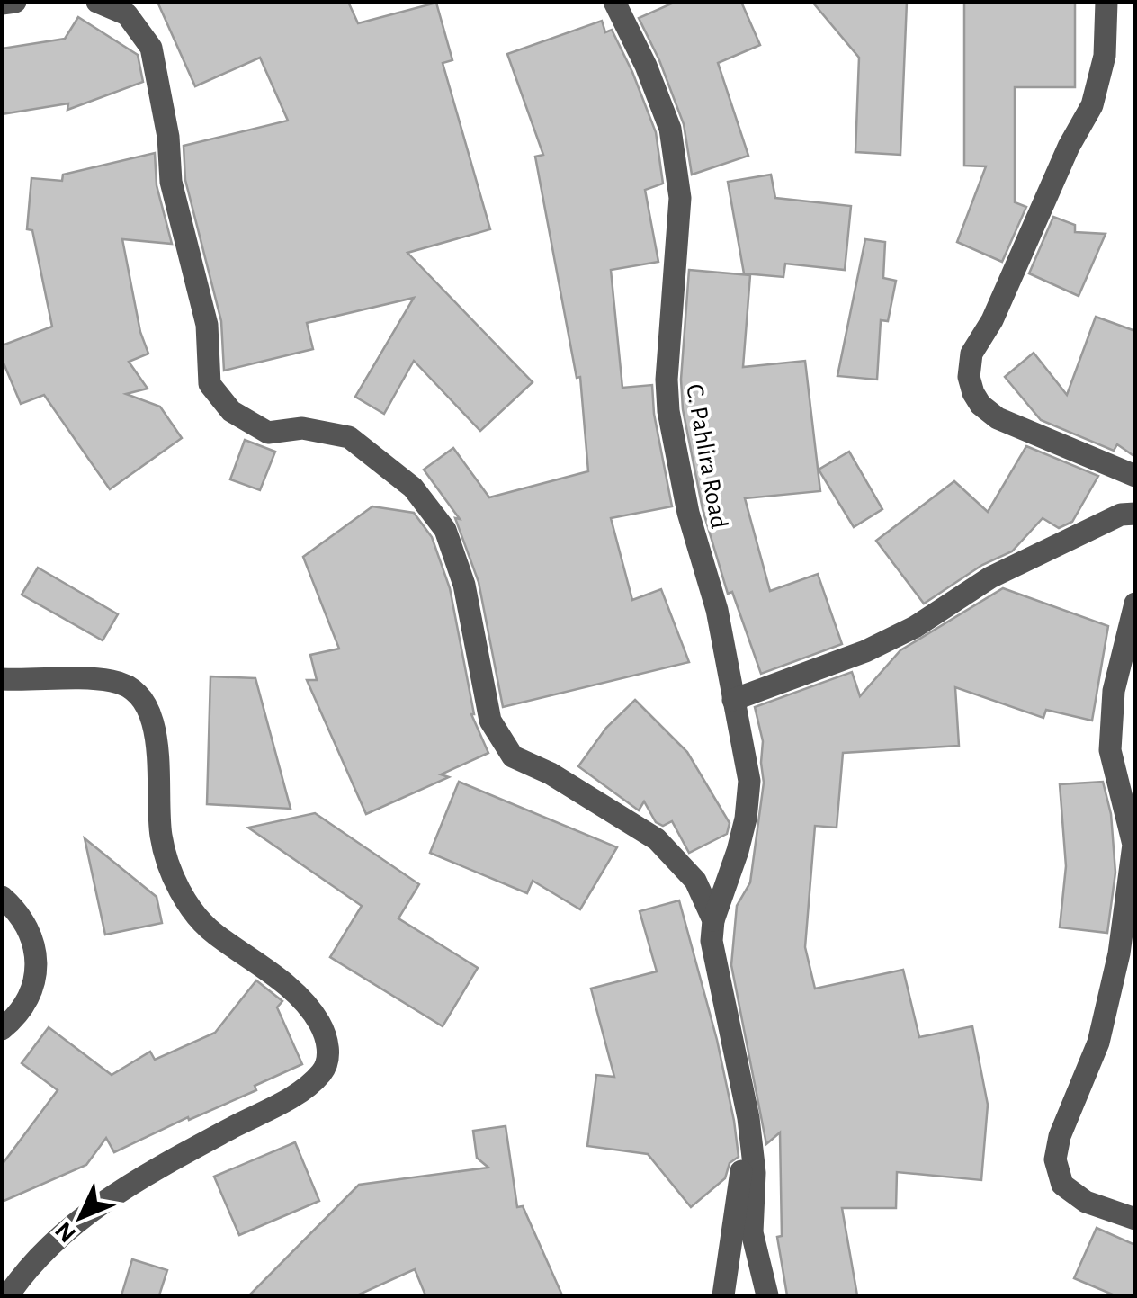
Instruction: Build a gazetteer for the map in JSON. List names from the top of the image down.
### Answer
{
  "streets": {
    "street": ["C. Pahlira Road"]
  },
  "north": "bottom left"
}
